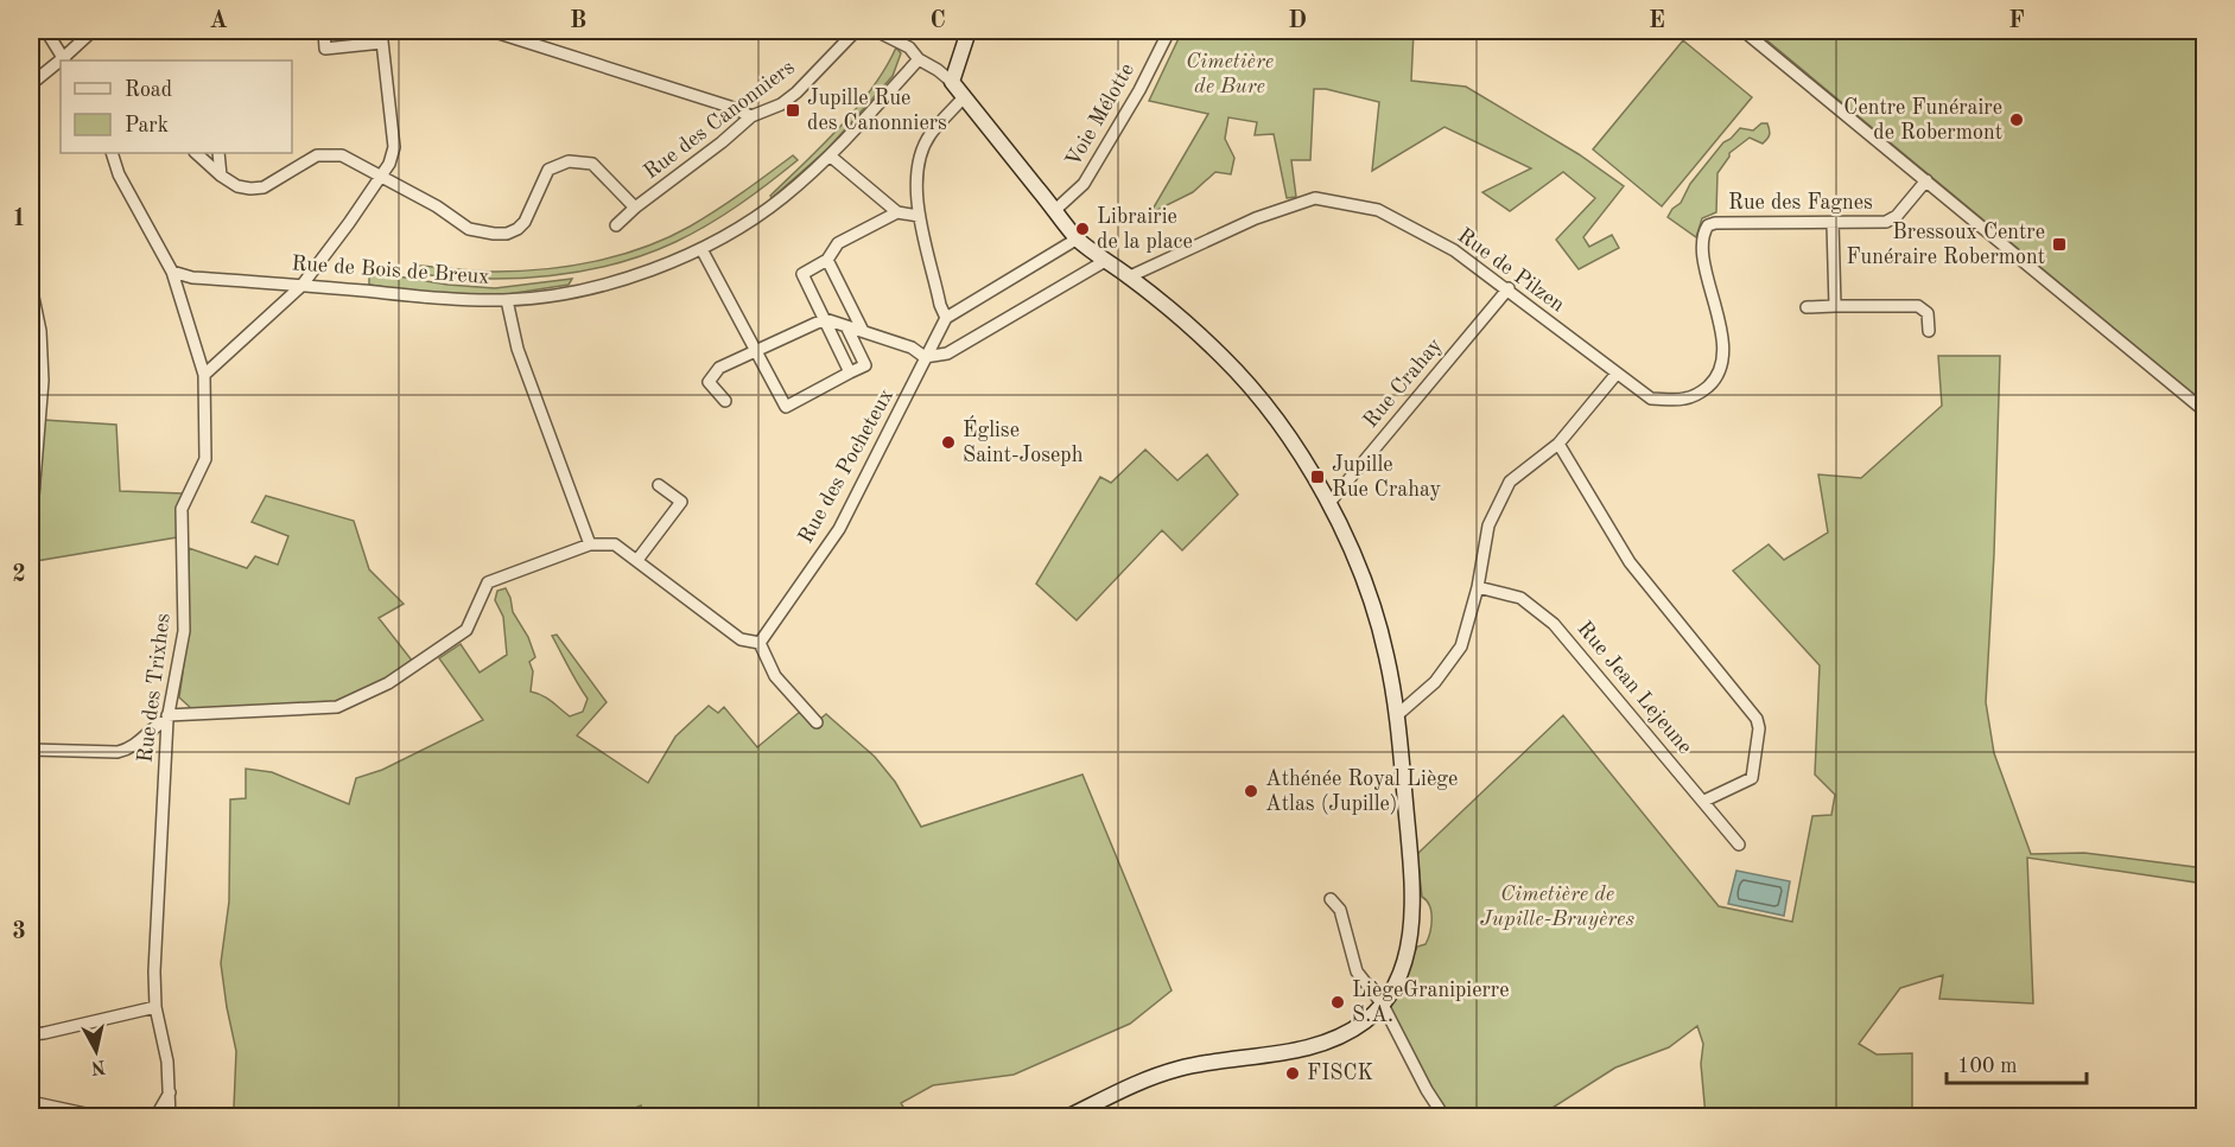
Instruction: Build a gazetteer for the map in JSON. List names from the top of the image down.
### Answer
{
  "streets": {
    "street": [
      "Voie Mélotte",
      "Rue des Canonniers",
      "Rue des Fagnes",
      "Rue de Bois de Breux",
      "Rue de Pilzen",
      "Rue Crahay",
      "Rue des Pocheteux",
      "Rue des Trixhes",
      "Rue Jean Lejeune"
    ]
  },
  "crossings": [
    ["Rue des Fagnes", "Rue de Pilzen"],
    ["Rue de Bois de Breux", "Rue des Trixhes"],
    ["Rue de Pilzen", "Rue Crahay"]
  ],
  "parks": ["Cimetière de Bure", "Cimetière de Jupille-Bruyères"],
  "places": {
    "transit": ["Jupille Rue des Canonniers", "Bressoux Centre Funéraire Robermont", "Jupille Rue Crahay"],
    "other": [
      "Centre Funéraire de Robermont",
      "Librairie de la place",
      "Église Saint-Joseph",
      "Athénée Royal Liège Atlas (Jupille)",
      "LiègeGranipierre S.A.",
      "FISCK"
    ]
  },
  "legend": ["Road", "Park"],
  "scale_bar": "100 m",
  "north": "bottom",
  "grid": {
    "columns": [
      "A",
      "B",
      "C",
      "D",
      "E",
      "F"
    ],
    "rows": ["1", "2", "3"]
  }
}
